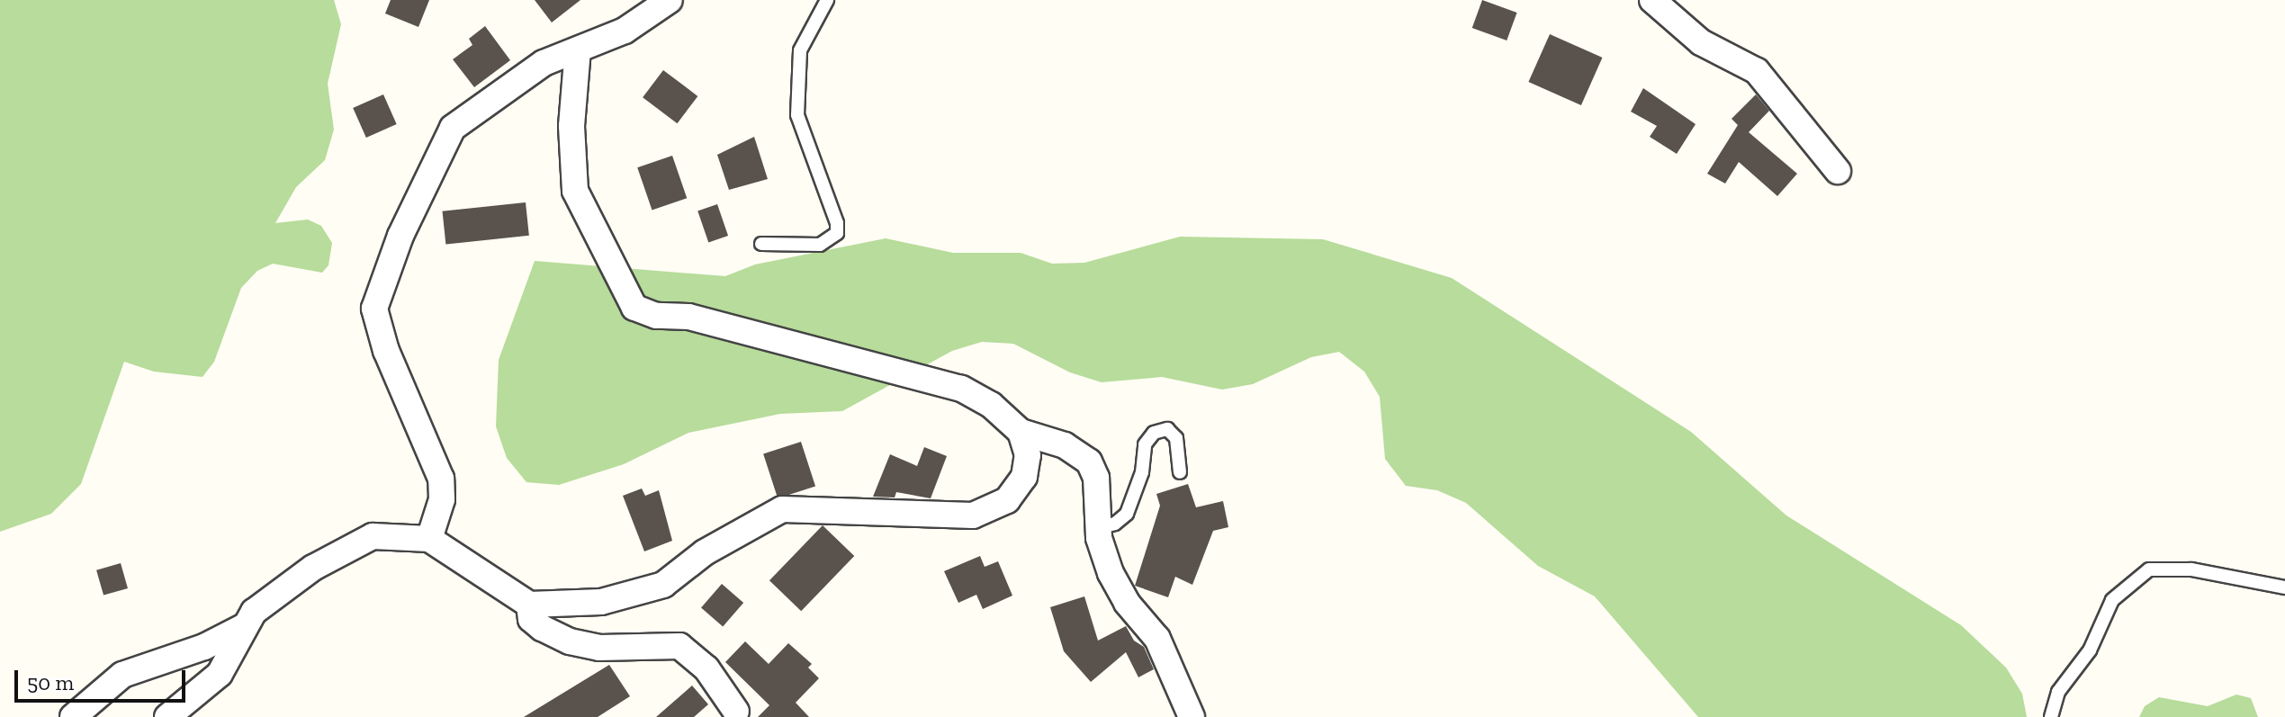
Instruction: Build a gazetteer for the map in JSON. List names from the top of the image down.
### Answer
{
  "scale_bar": "50 m"
}
